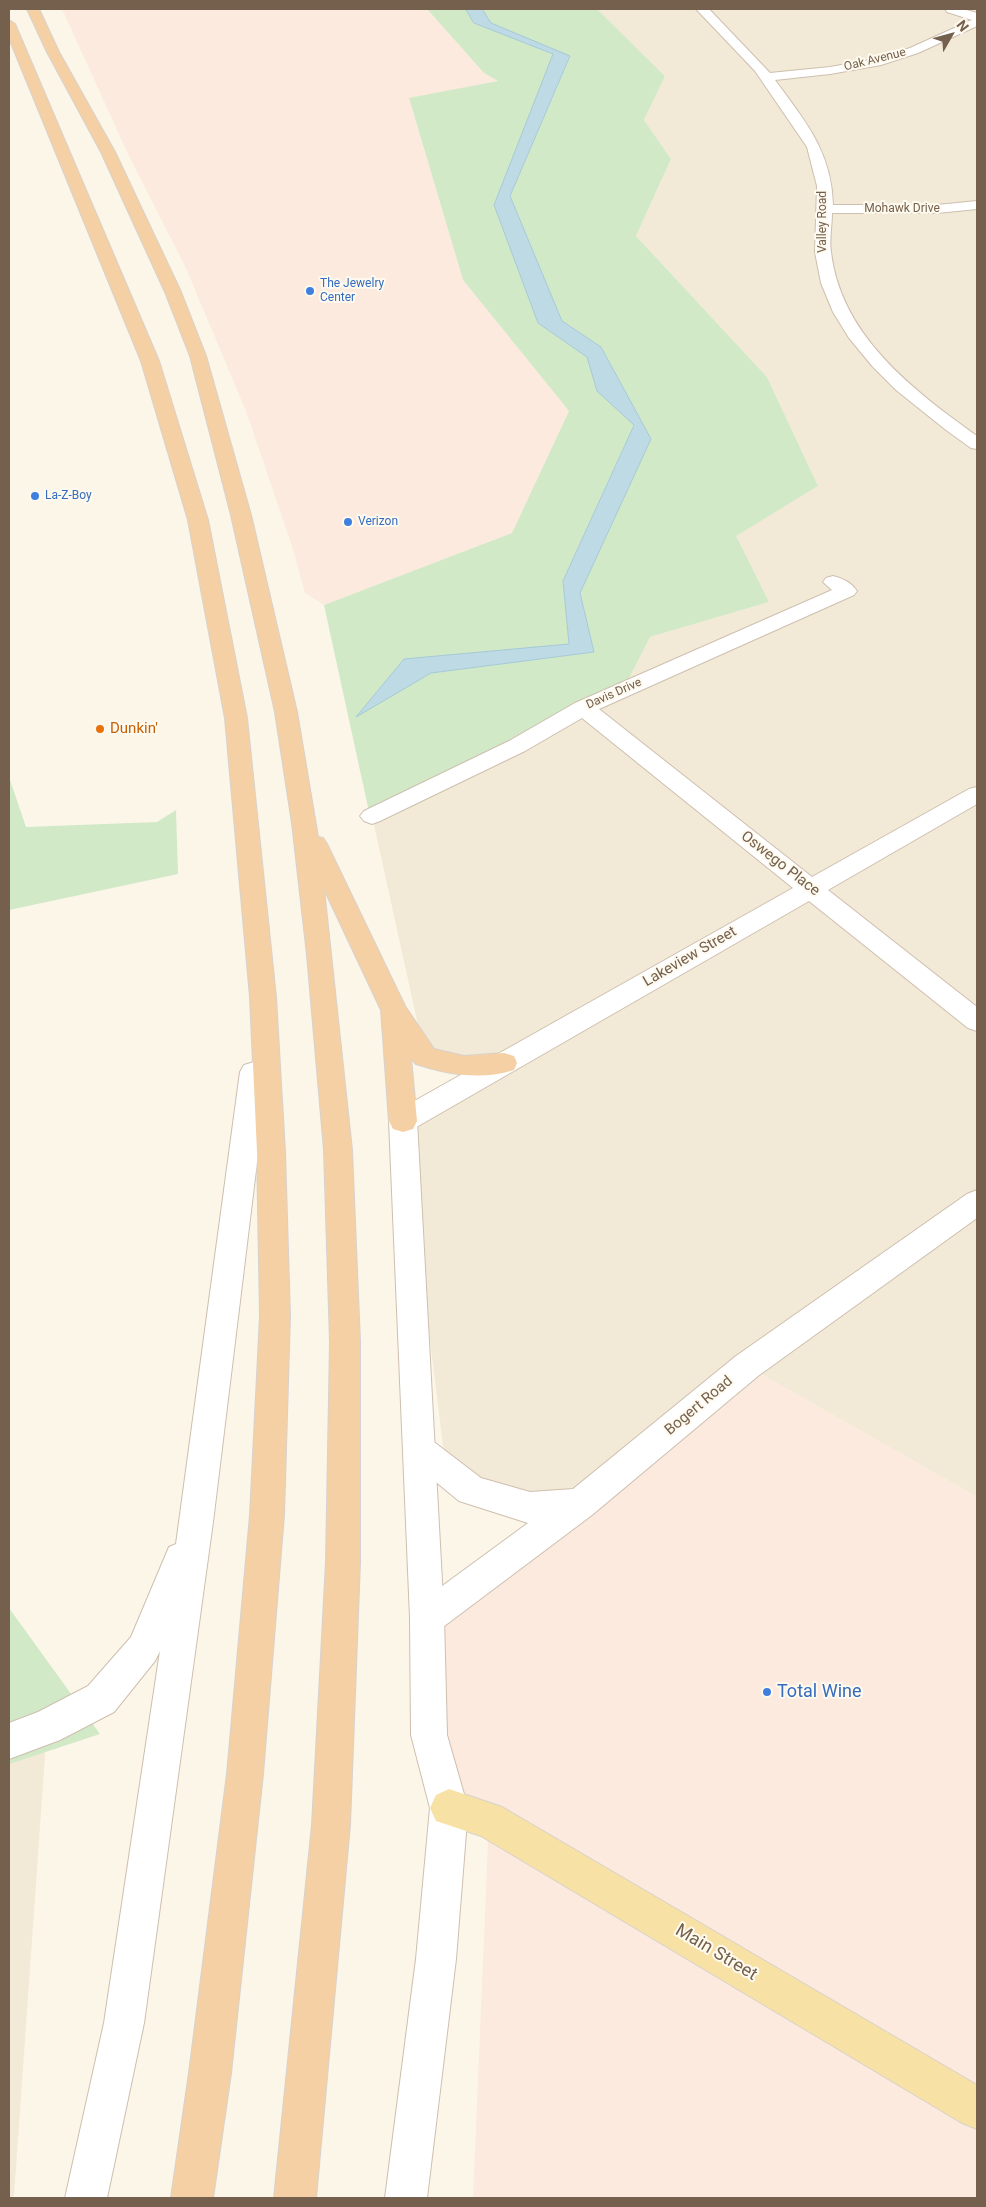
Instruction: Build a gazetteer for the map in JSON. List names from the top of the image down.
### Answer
{
  "streets": {
    "main road": ["Main Street"],
    "street": [
      "Oak Avenue",
      "Mohawk Drive",
      "Valley Road",
      "Davis Drive",
      "Oswego Place",
      "Lakeview Street",
      "Bogert Road"
    ]
  },
  "crossings": [
    ["Oak Avenue", "Valley Road"],
    ["Mohawk Drive", "Valley Road"],
    ["Davis Drive", "Oswego Place"],
    ["Oswego Place", "Lakeview Street"]
  ],
  "places": [
    "The Jewelry Center",
    "La-Z-Boy",
    "Verizon",
    "Dunkin'",
    "Total Wine"
  ],
  "north": "top right"
}
